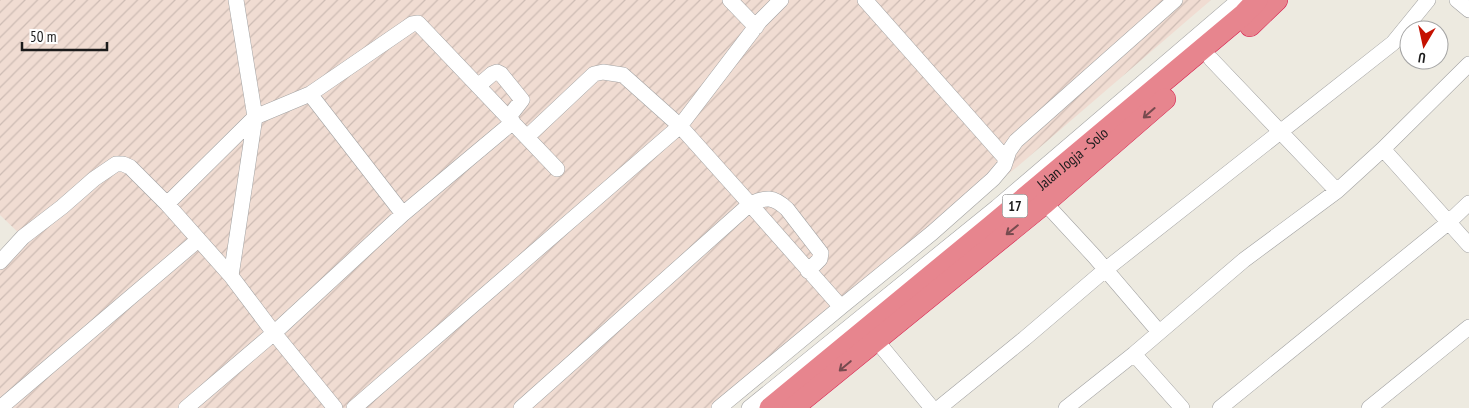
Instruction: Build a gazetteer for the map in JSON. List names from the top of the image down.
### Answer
{
  "streets": {
    "highway": ["Jalan Jogja - Solo", "17"]
  },
  "scale_bar": "50 m",
  "north": "bottom"
}
